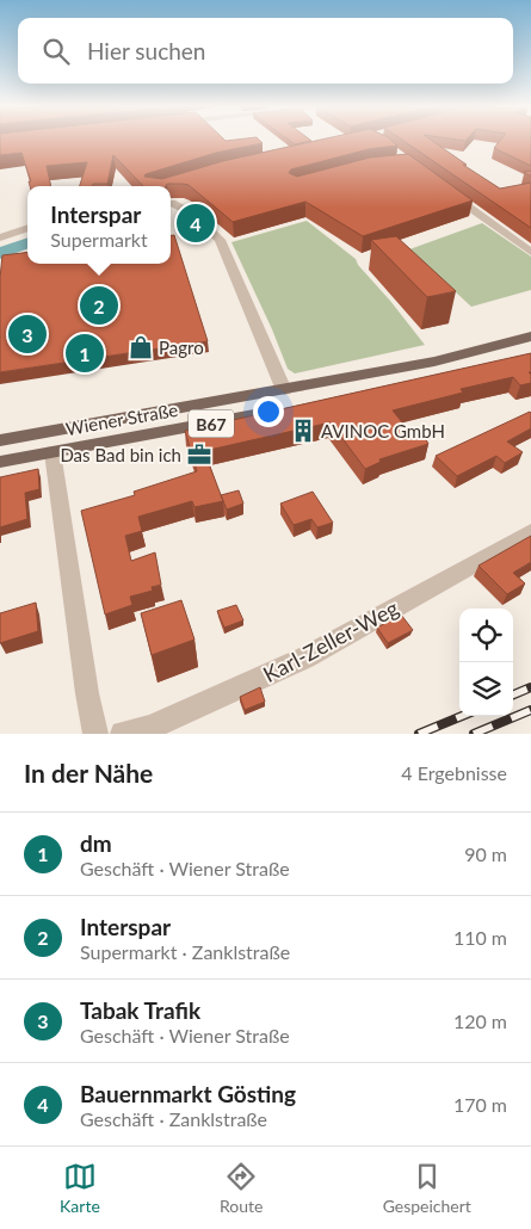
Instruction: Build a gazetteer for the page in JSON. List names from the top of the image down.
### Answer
{
  "streets": {
    "main road": ["Wiener Straße", "B67"],
    "street": ["Karl-Zeller-Weg"]
  },
  "places": {
    "shop": ["Pagro"],
    "building": ["AVINOC GmbH"],
    "office": ["Das Bad bin ich"]
  },
  "page": {
    "search": "Hier suchen",
    "popup": ["Interspar", "Supermarkt"],
    "pins": [
      "4",
      "2",
      "3",
      "1"
    ],
    "heading": ["In der Nähe", "4 Ergebnisse"],
    "list": [
      {
        "mark": "1",
        "name": "dm",
        "note": "Geschäft · Wiener Straße",
        "value": "90 m"
      },
      {
        "mark": "2",
        "name": "Interspar",
        "note": "Supermarkt · Zanklstraße",
        "value": "110 m"
      },
      {
        "mark": "3",
        "name": "Tabak Trafik",
        "note": "Geschäft · Wiener Straße",
        "value": "120 m"
      },
      {
        "mark": "4",
        "name": "Bauernmarkt Gösting",
        "note": "Geschäft · Zanklstraße",
        "value": "170 m"
      }
    ],
    "nav": ["Karte", "Route", "Gespeichert"]
  }
}
